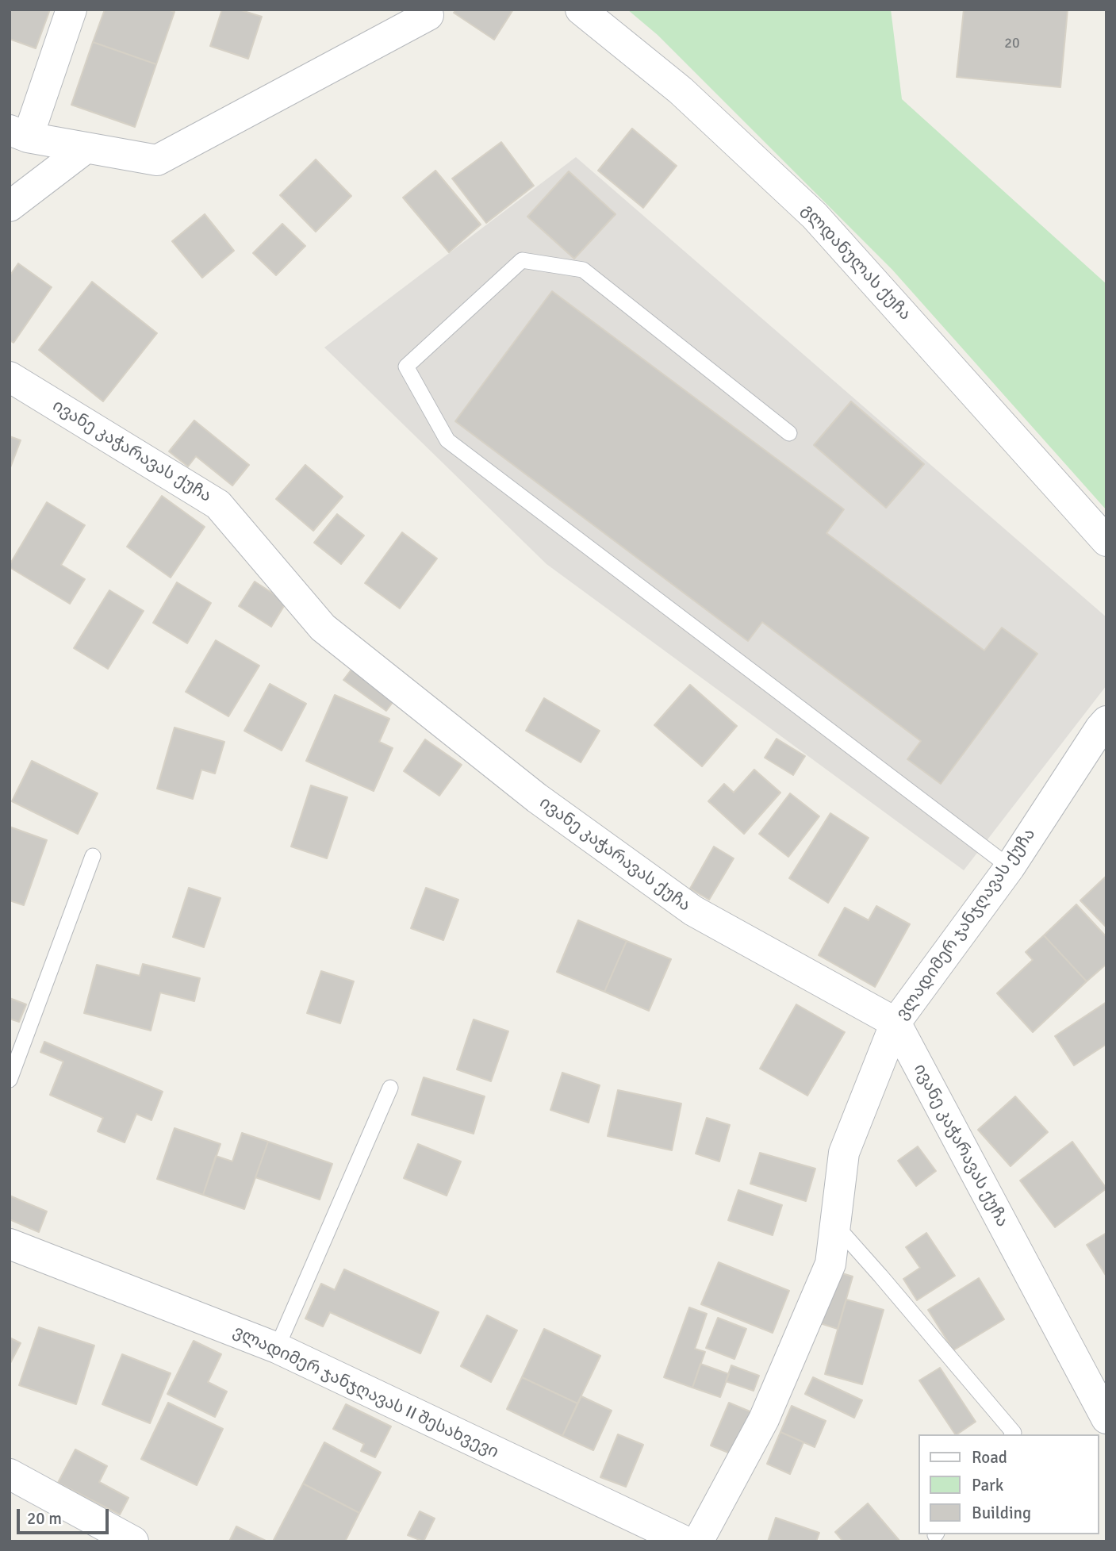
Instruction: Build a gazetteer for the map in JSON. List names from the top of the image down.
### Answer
{
  "streets": {
    "street": [
      "გლდანულას ქუჩა",
      "ივანე კაჭარავას ქუჩა",
      "ვლადიმერ ჯანჯღავას ქუჩა",
      "ვლადიმერ ჯანჯღავას II შესახვევი"
    ]
  },
  "crossings": [
    ["ივანე კაჭარავას ქუჩა", "ვლადიმერ ჯანჯღავას ქუჩა"]
  ],
  "house_numbers": ["20"],
  "legend": ["Road", "Park", "Building"],
  "scale_bar": "20 m"
}
